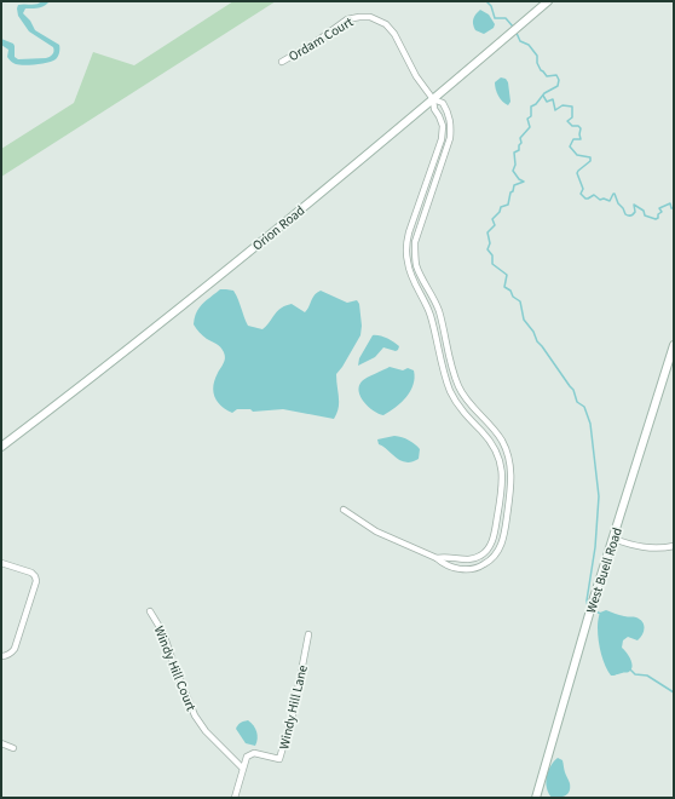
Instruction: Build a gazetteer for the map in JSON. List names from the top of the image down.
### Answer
{
  "streets": {
    "main road": ["Orion Road", "West Buell Road"],
    "street": ["Ordam Court", "Windy Hill Court", "Windy Hill Lane"]
  },
  "crossings": [
    ["Ordam Court", "Orion Road"],
    ["Windy Hill Court", "Windy Hill Lane"]
  ]
}
